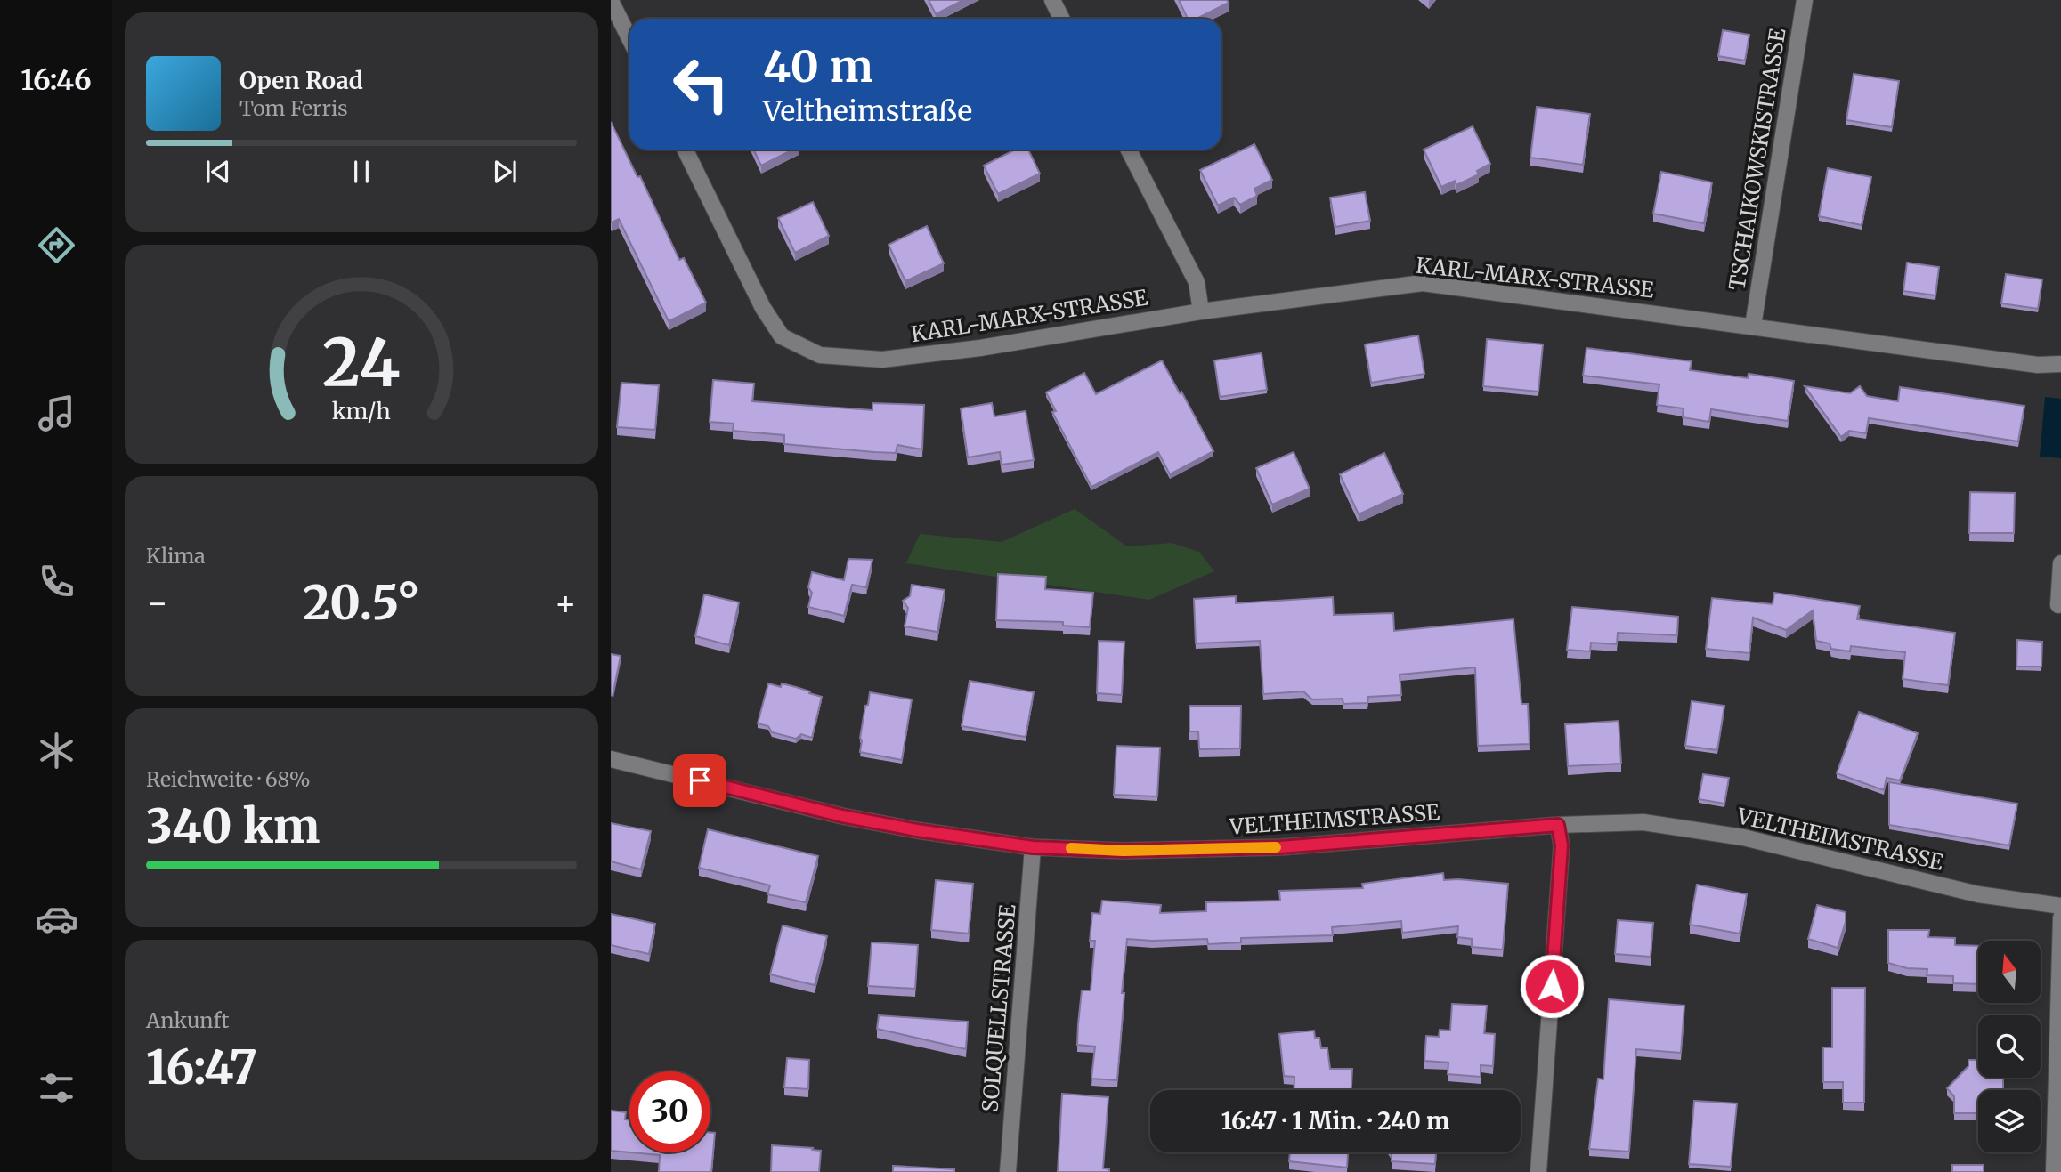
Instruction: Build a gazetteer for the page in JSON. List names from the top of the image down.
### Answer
{
  "streets": {
    "street": [
      "TSCHAIKOWSKISTRASSE",
      "KARL-MARX-STRASSE",
      "VELTHEIMSTRASSE",
      "SOLQUELLSTRASSE"
    ]
  },
  "crossings": [
    ["TSCHAIKOWSKISTRASSE", "KARL-MARX-STRASSE"],
    ["VELTHEIMSTRASSE", "SOLQUELLSTRASSE"]
  ],
  "north": "top",
  "page": {
    "tabs": "16:46",
    "turn": ["40 m", "Veltheimstraße"],
    "song": ["Open Road", "Tom Ferris"],
    "tile": [
      "Klima",
      ["Reichweite · 68%", "340 km"],
      ["Ankunft", "16:47"]
    ],
    "heat": ["−", "20.5°", "+"],
    "limit": "30",
    "trip": "16:47 · 1 Min. · 240 m",
    "gauge": ["24", "km/h"]
  }
}
